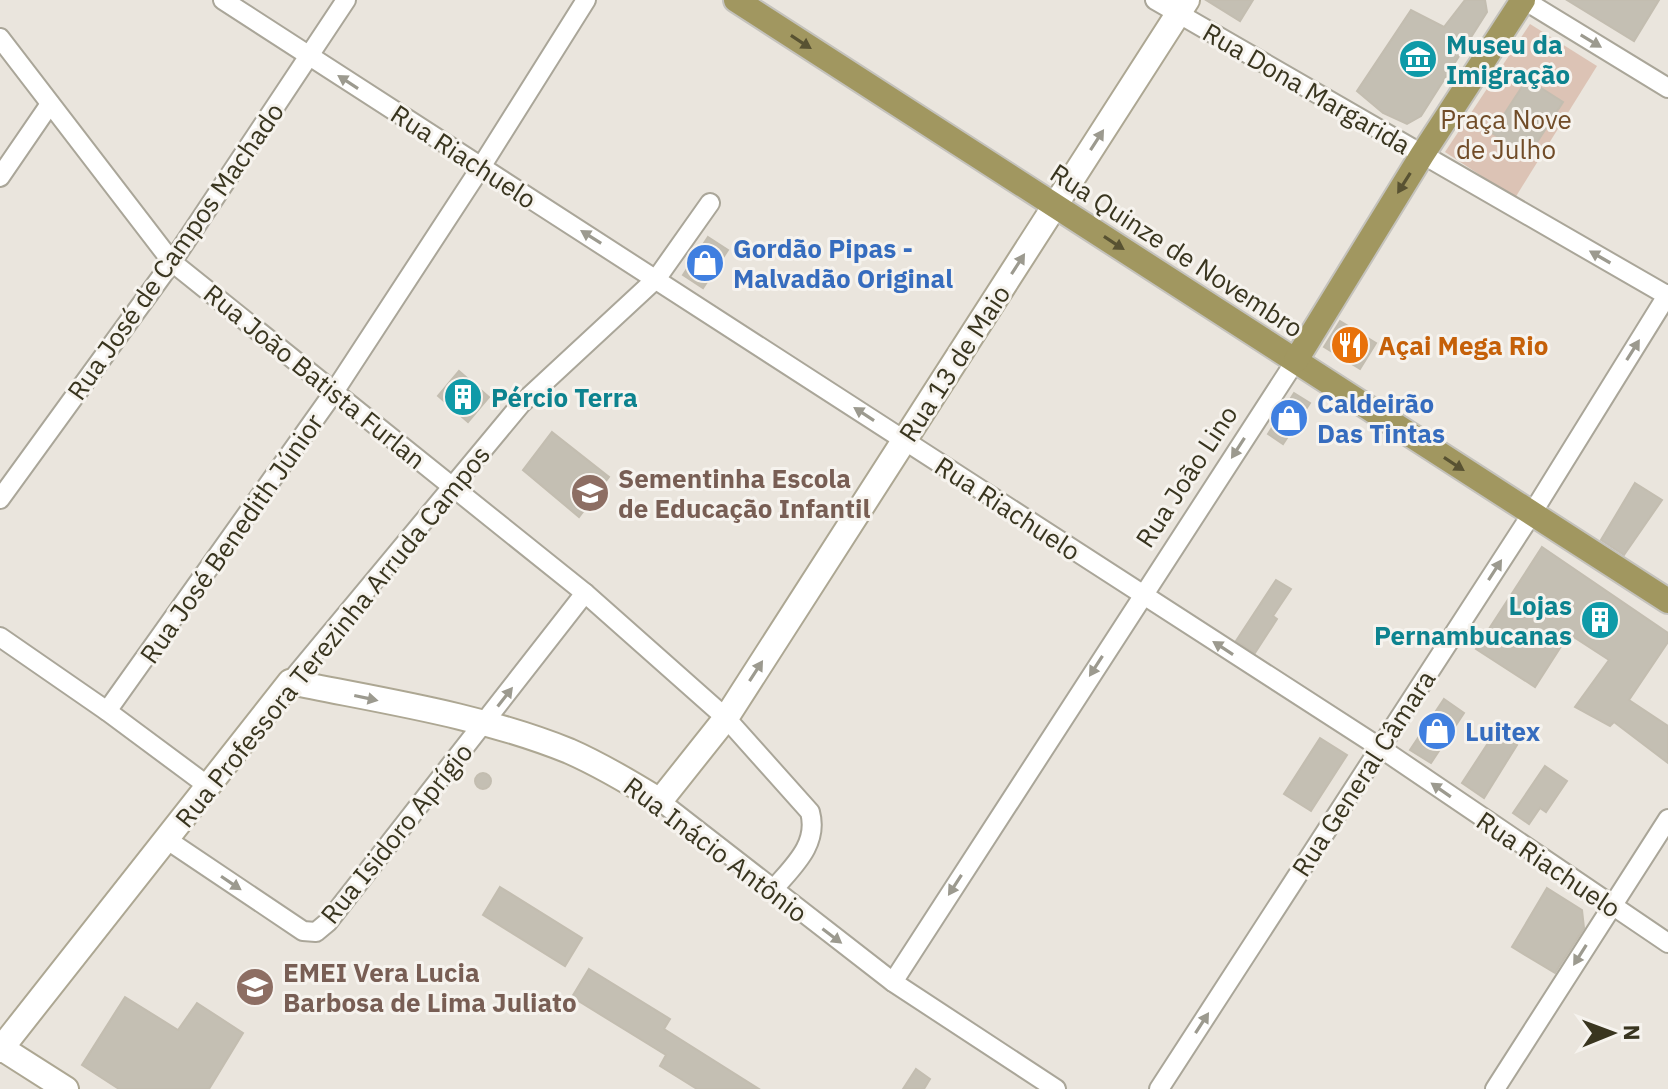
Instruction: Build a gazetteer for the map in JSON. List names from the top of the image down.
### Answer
{
  "streets": {
    "main road": ["Rua Quinze de Novembro", "Rua João Lino"],
    "street": [
      "Rua Dona Margarida",
      "Rua Riachuelo",
      "Rua José de Campos Machado",
      "Rua 13 de Maio",
      "Rua João Batista Furlan",
      "Rua José Benedith Júnior",
      "Rua Professora Terezinha Arruda Campos",
      "Rua General Câmara",
      "Rua Isidoro Aprígio",
      "Rua Inácio Antônio"
    ]
  },
  "crossings": [
    ["Rua Dona Margarida", "Rua 13 de Maio"],
    ["Rua Dona Margarida", "Rua João Lino"],
    ["Rua Dona Margarida", "Rua General Câmara"],
    ["Rua Riachuelo", "Rua José de Campos Machado"],
    ["Rua Riachuelo", "Rua 13 de Maio"],
    ["Rua Riachuelo", "Rua João Lino"],
    ["Rua Riachuelo", "Rua José Benedith Júnior"],
    ["Rua Riachuelo", "Rua Professora Terezinha Arruda Campos"],
    ["Rua Riachuelo", "Rua General Câmara"],
    ["Rua Quinze de Novembro", "Rua 13 de Maio"],
    ["Rua Quinze de Novembro", "Rua João Lino"],
    ["Rua Quinze de Novembro", "Rua General Câmara"],
    ["Rua José de Campos Machado", "Rua João Batista Furlan"],
    ["Rua 13 de Maio", "Rua João Batista Furlan"],
    ["Rua 13 de Maio", "Rua Inácio Antônio"],
    ["Rua João Batista Furlan", "Rua José Benedith Júnior"],
    ["Rua João Batista Furlan", "Rua Professora Terezinha Arruda Campos"],
    ["Rua João Batista Furlan", "Rua Isidoro Aprígio"],
    ["Rua João Batista Furlan", "Rua Inácio Antônio"],
    ["Rua João Lino", "Rua Inácio Antônio"],
    ["Rua Professora Terezinha Arruda Campos", "Rua Isidoro Aprígio"],
    ["Rua Professora Terezinha Arruda Campos", "Rua Inácio Antônio"],
    ["Rua Isidoro Aprígio", "Rua Inácio Antônio"]
  ],
  "one_way": [
    "Rua Dona Margarida",
    "Rua Riachuelo",
    "Rua Quinze de Novembro",
    "Rua 13 de Maio",
    "Rua João Lino",
    "Rua General Câmara",
    "Rua Inácio Antônio"
  ],
  "parks": ["Praça Nove de Julho"],
  "places": {
    "museum": ["Museu da Imigração"],
    "shop": ["Gordão Pipas - Malvadão Original", "Caldeirão Das Tintas", "Luitex"],
    "restaurant": ["Açai Mega Rio"],
    "building": ["Pércio Terra", "Lojas Pernambucanas"],
    "school or university": ["Sementinha Escola de Educação Infantil", "EMEI Vera Lucia Barbosa de Lima Juliato"]
  },
  "north": "right"
}
